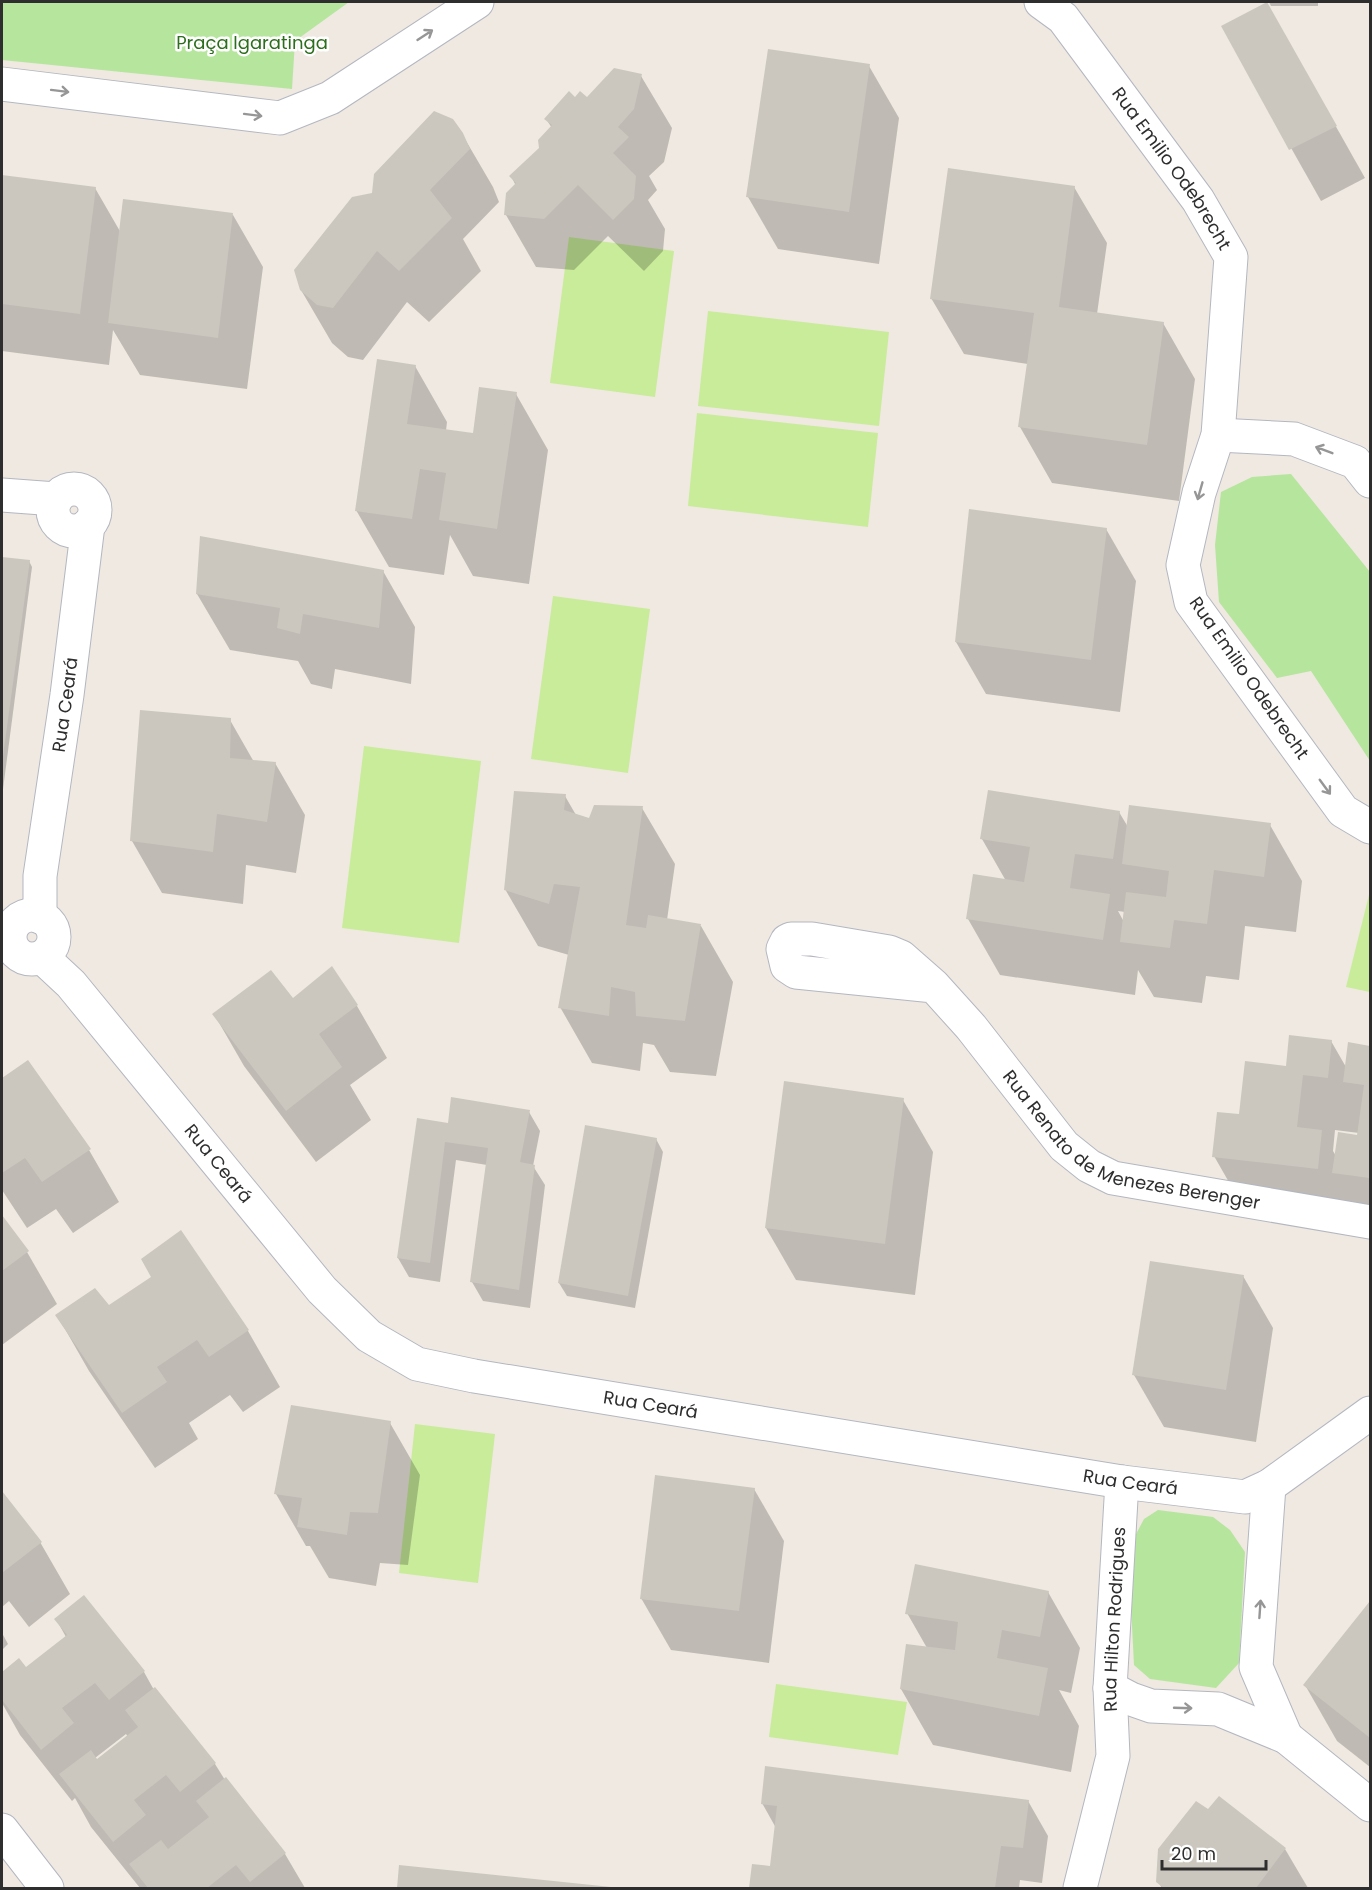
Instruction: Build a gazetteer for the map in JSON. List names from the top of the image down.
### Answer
{
  "streets": {
    "street": [
      "Rua Emilio Odebrecht",
      "Rua Ceará",
      "Rua Renato de Menezes Berenger",
      "Rua Hilton Rodrigues"
    ]
  },
  "crossings": [
    ["Rua Ceará", "Rua Hilton Rodrigues"]
  ],
  "one_way": ["Rua Emilio Odebrecht"],
  "parks": ["Praça Igaratinga"],
  "scale_bar": "20 m"
}
